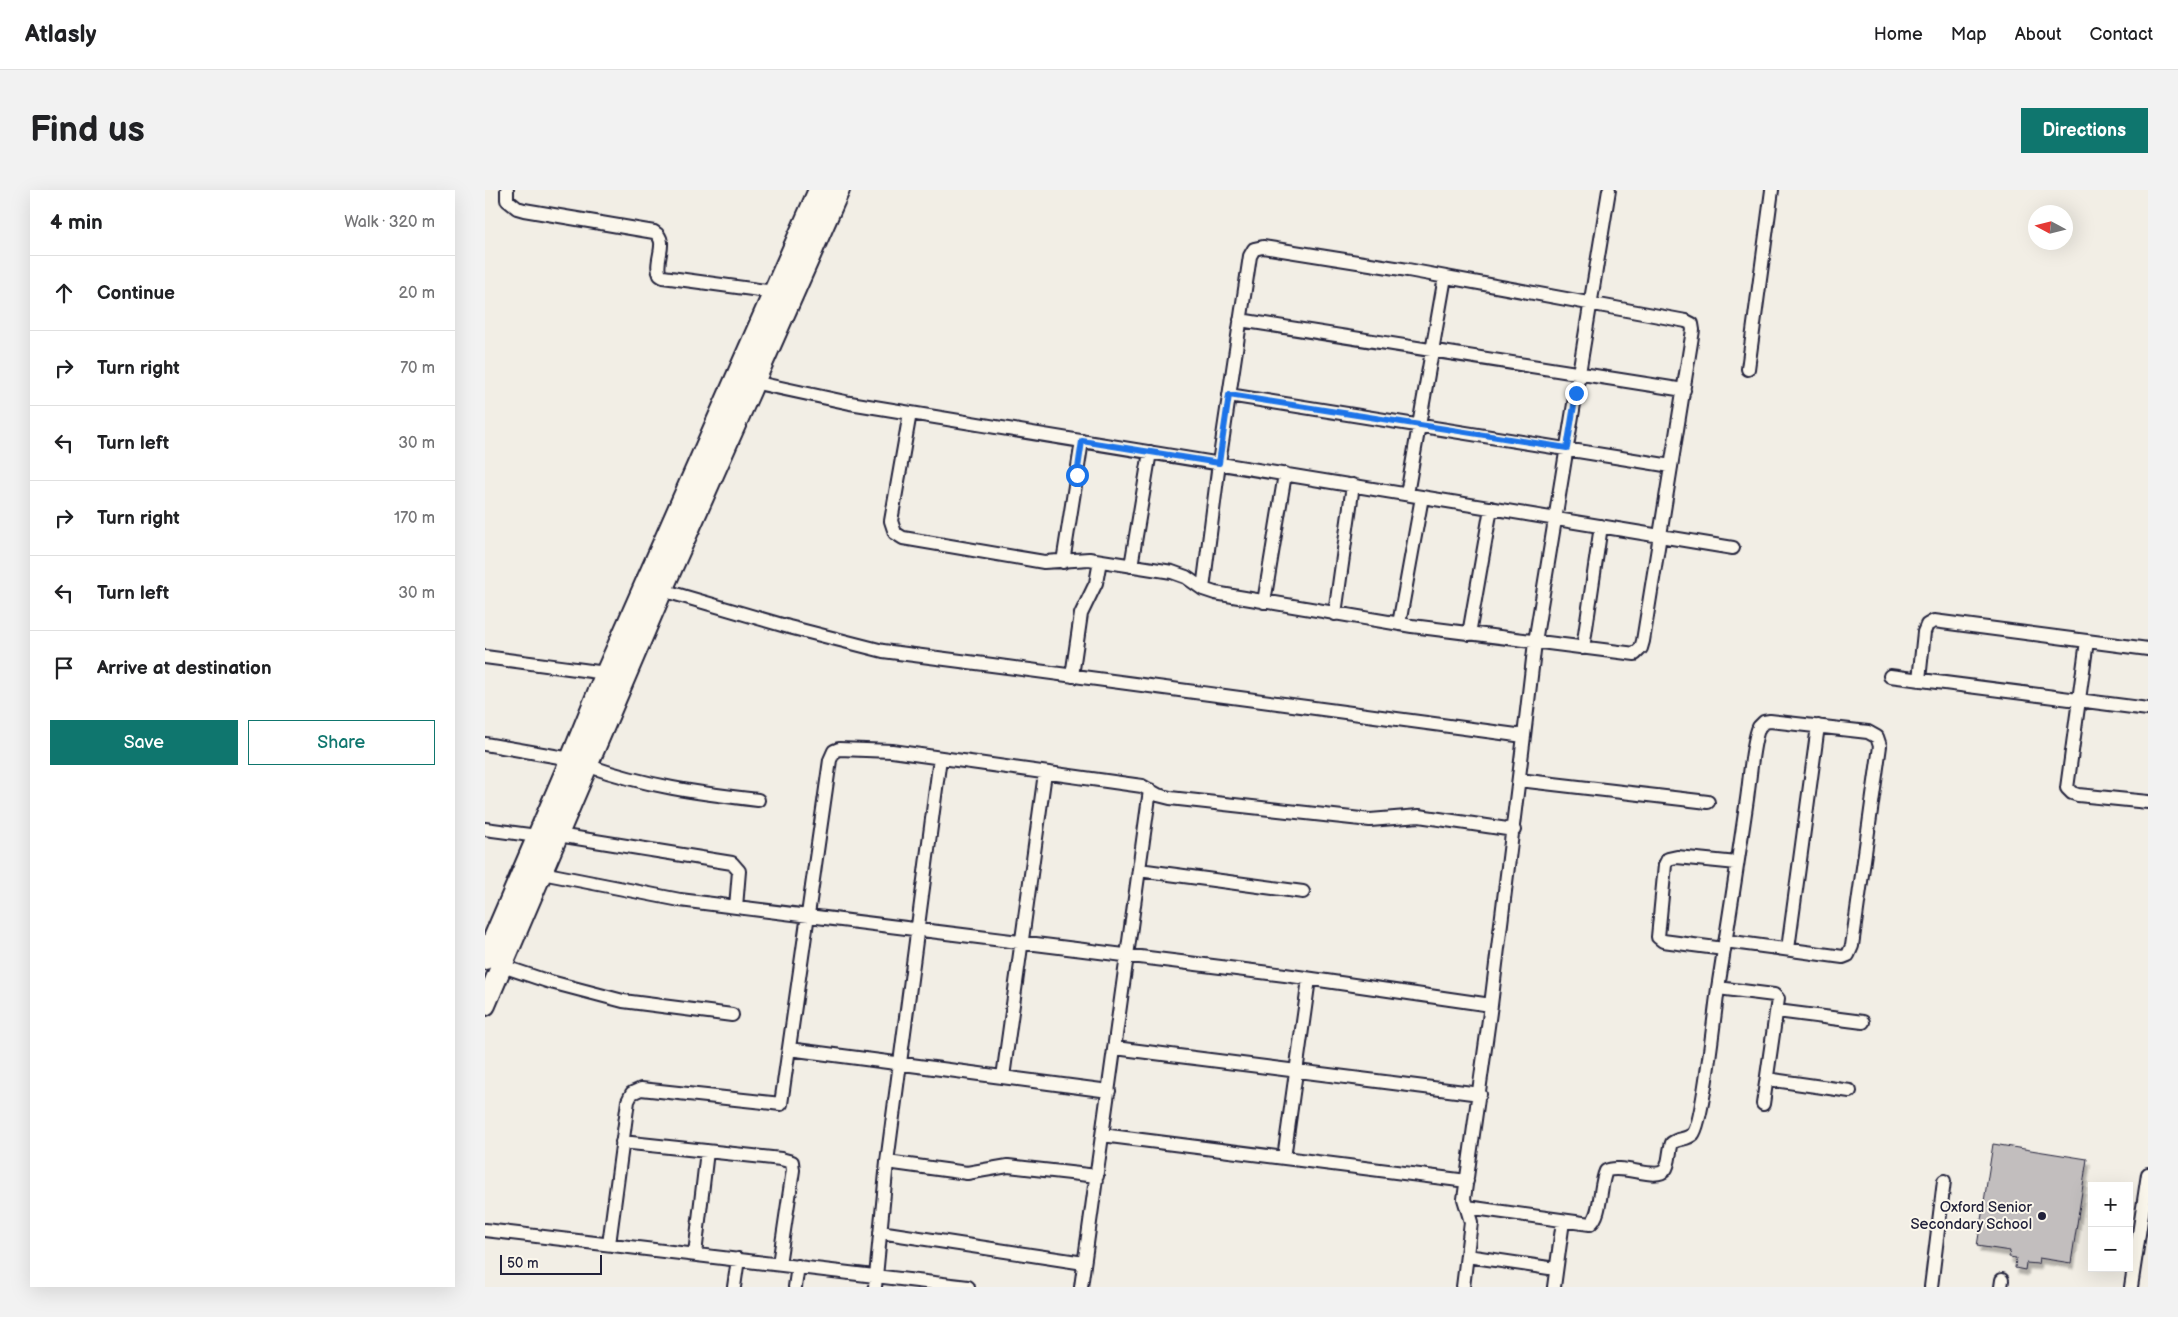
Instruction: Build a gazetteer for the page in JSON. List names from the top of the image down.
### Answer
{
  "places": ["Oxford Senior Secondary School"],
  "scale_bar": "50 m",
  "north": "left",
  "page": {
    "header": "Atlasly",
    "nav": [
      "Home",
      "Map",
      "About",
      "Contact"
    ],
    "buttons": [
      "Directions",
      ["Save", "Share"]
    ],
    "title": "Find us",
    "heading": ["4 min", "Walk · 320 m"],
    "list": [
      ["Continue", "20 m"],
      ["Turn right", "70 m"],
      ["Turn left", "30 m"],
      ["Turn right", "170 m"],
      ["Turn left", "30 m"],
      "Arrive at destination"
    ],
    "map_buttons": ["+", "−"],
    "scale": "50 m"
  }
}
